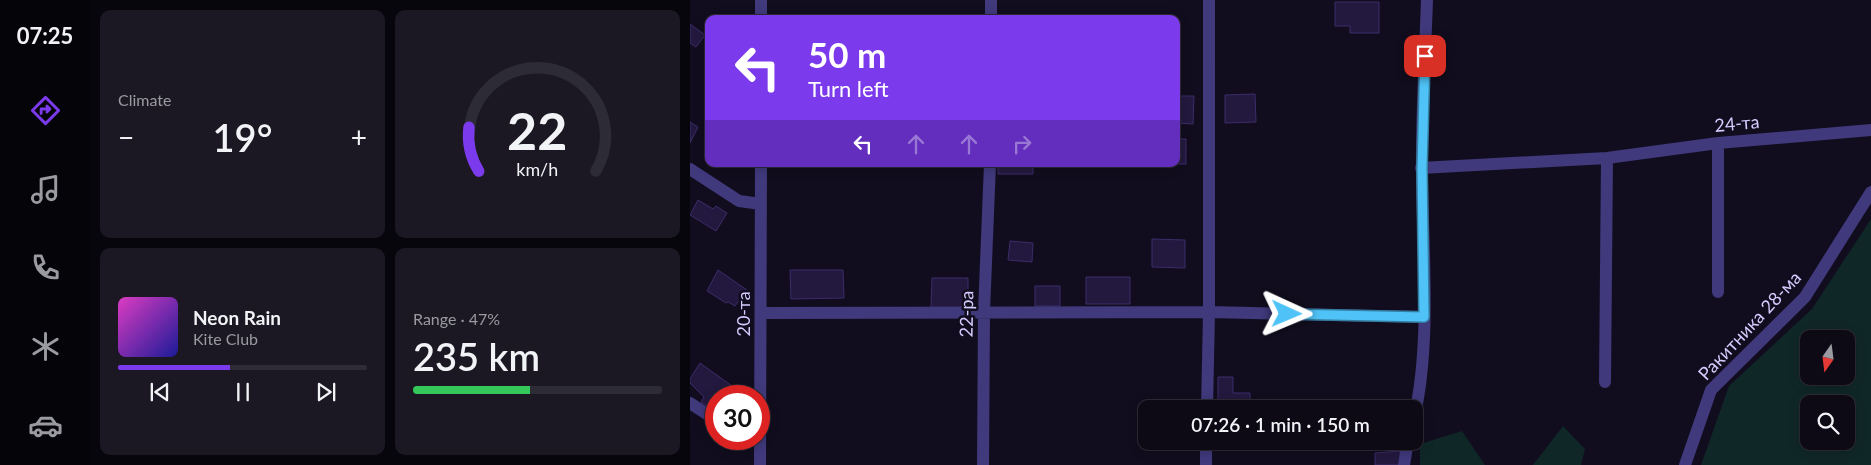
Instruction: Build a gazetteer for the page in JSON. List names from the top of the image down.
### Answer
{
  "streets": {
    "street": [
      "24-та",
      "20-та",
      "22-ра",
      "Ракитника 28-ма"
    ]
  },
  "north": "bottom",
  "page": {
    "tabs": "07:25",
    "tile": [
      "Climate",
      ["Range · 47%", "235 km"]
    ],
    "turn": ["50 m", "Turn left"],
    "heat": ["−", "19°", "+"],
    "song": ["Neon Rain", "Kite Club"],
    "limit": "30",
    "trip": "07:26 · 1 min · 150 m",
    "gauge": ["22", "km/h"]
  }
}
